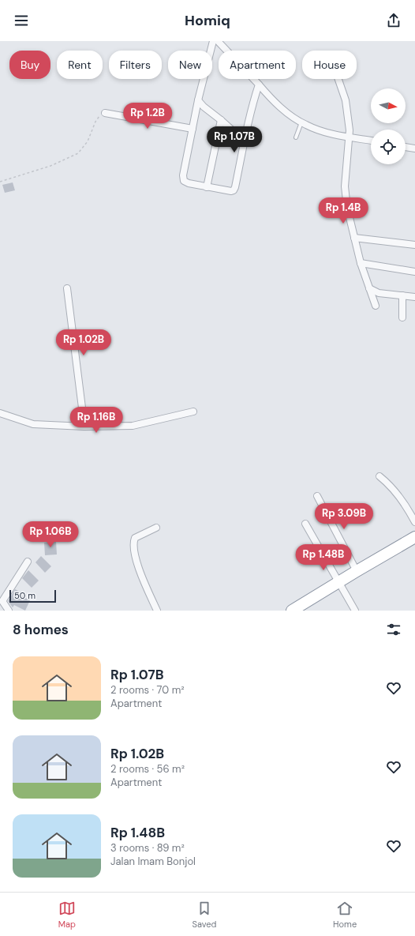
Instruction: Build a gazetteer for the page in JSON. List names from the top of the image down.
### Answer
{
  "scale_bar": "50 m",
  "north": "right",
  "page": {
    "header": "Homiq",
    "chip": [
      "Buy",
      "Rent",
      "Filters",
      "New",
      "Apartment",
      "House"
    ],
    "price": [
      "Rp 1.2B",
      "Rp 1.07B",
      "Rp 1.4B",
      "Rp 1.02B",
      "Rp 1.16B",
      "Rp 3.09B",
      "Rp 1.06B",
      "Rp 1.48B"
    ],
    "scale": "50 m",
    "heading": "8 homes",
    "list": [
      {
        "name": "Rp 1.07B",
        "note": "2 rooms · 70 m² · Apartment"
      },
      {
        "name": "Rp 1.02B",
        "note": "2 rooms · 56 m² · Apartment"
      },
      {
        "name": "Rp 1.48B",
        "note": "3 rooms · 89 m² · Jalan Imam Bonjol"
      }
    ],
    "tabs": ["Map", "Saved", "Home"]
  }
}
